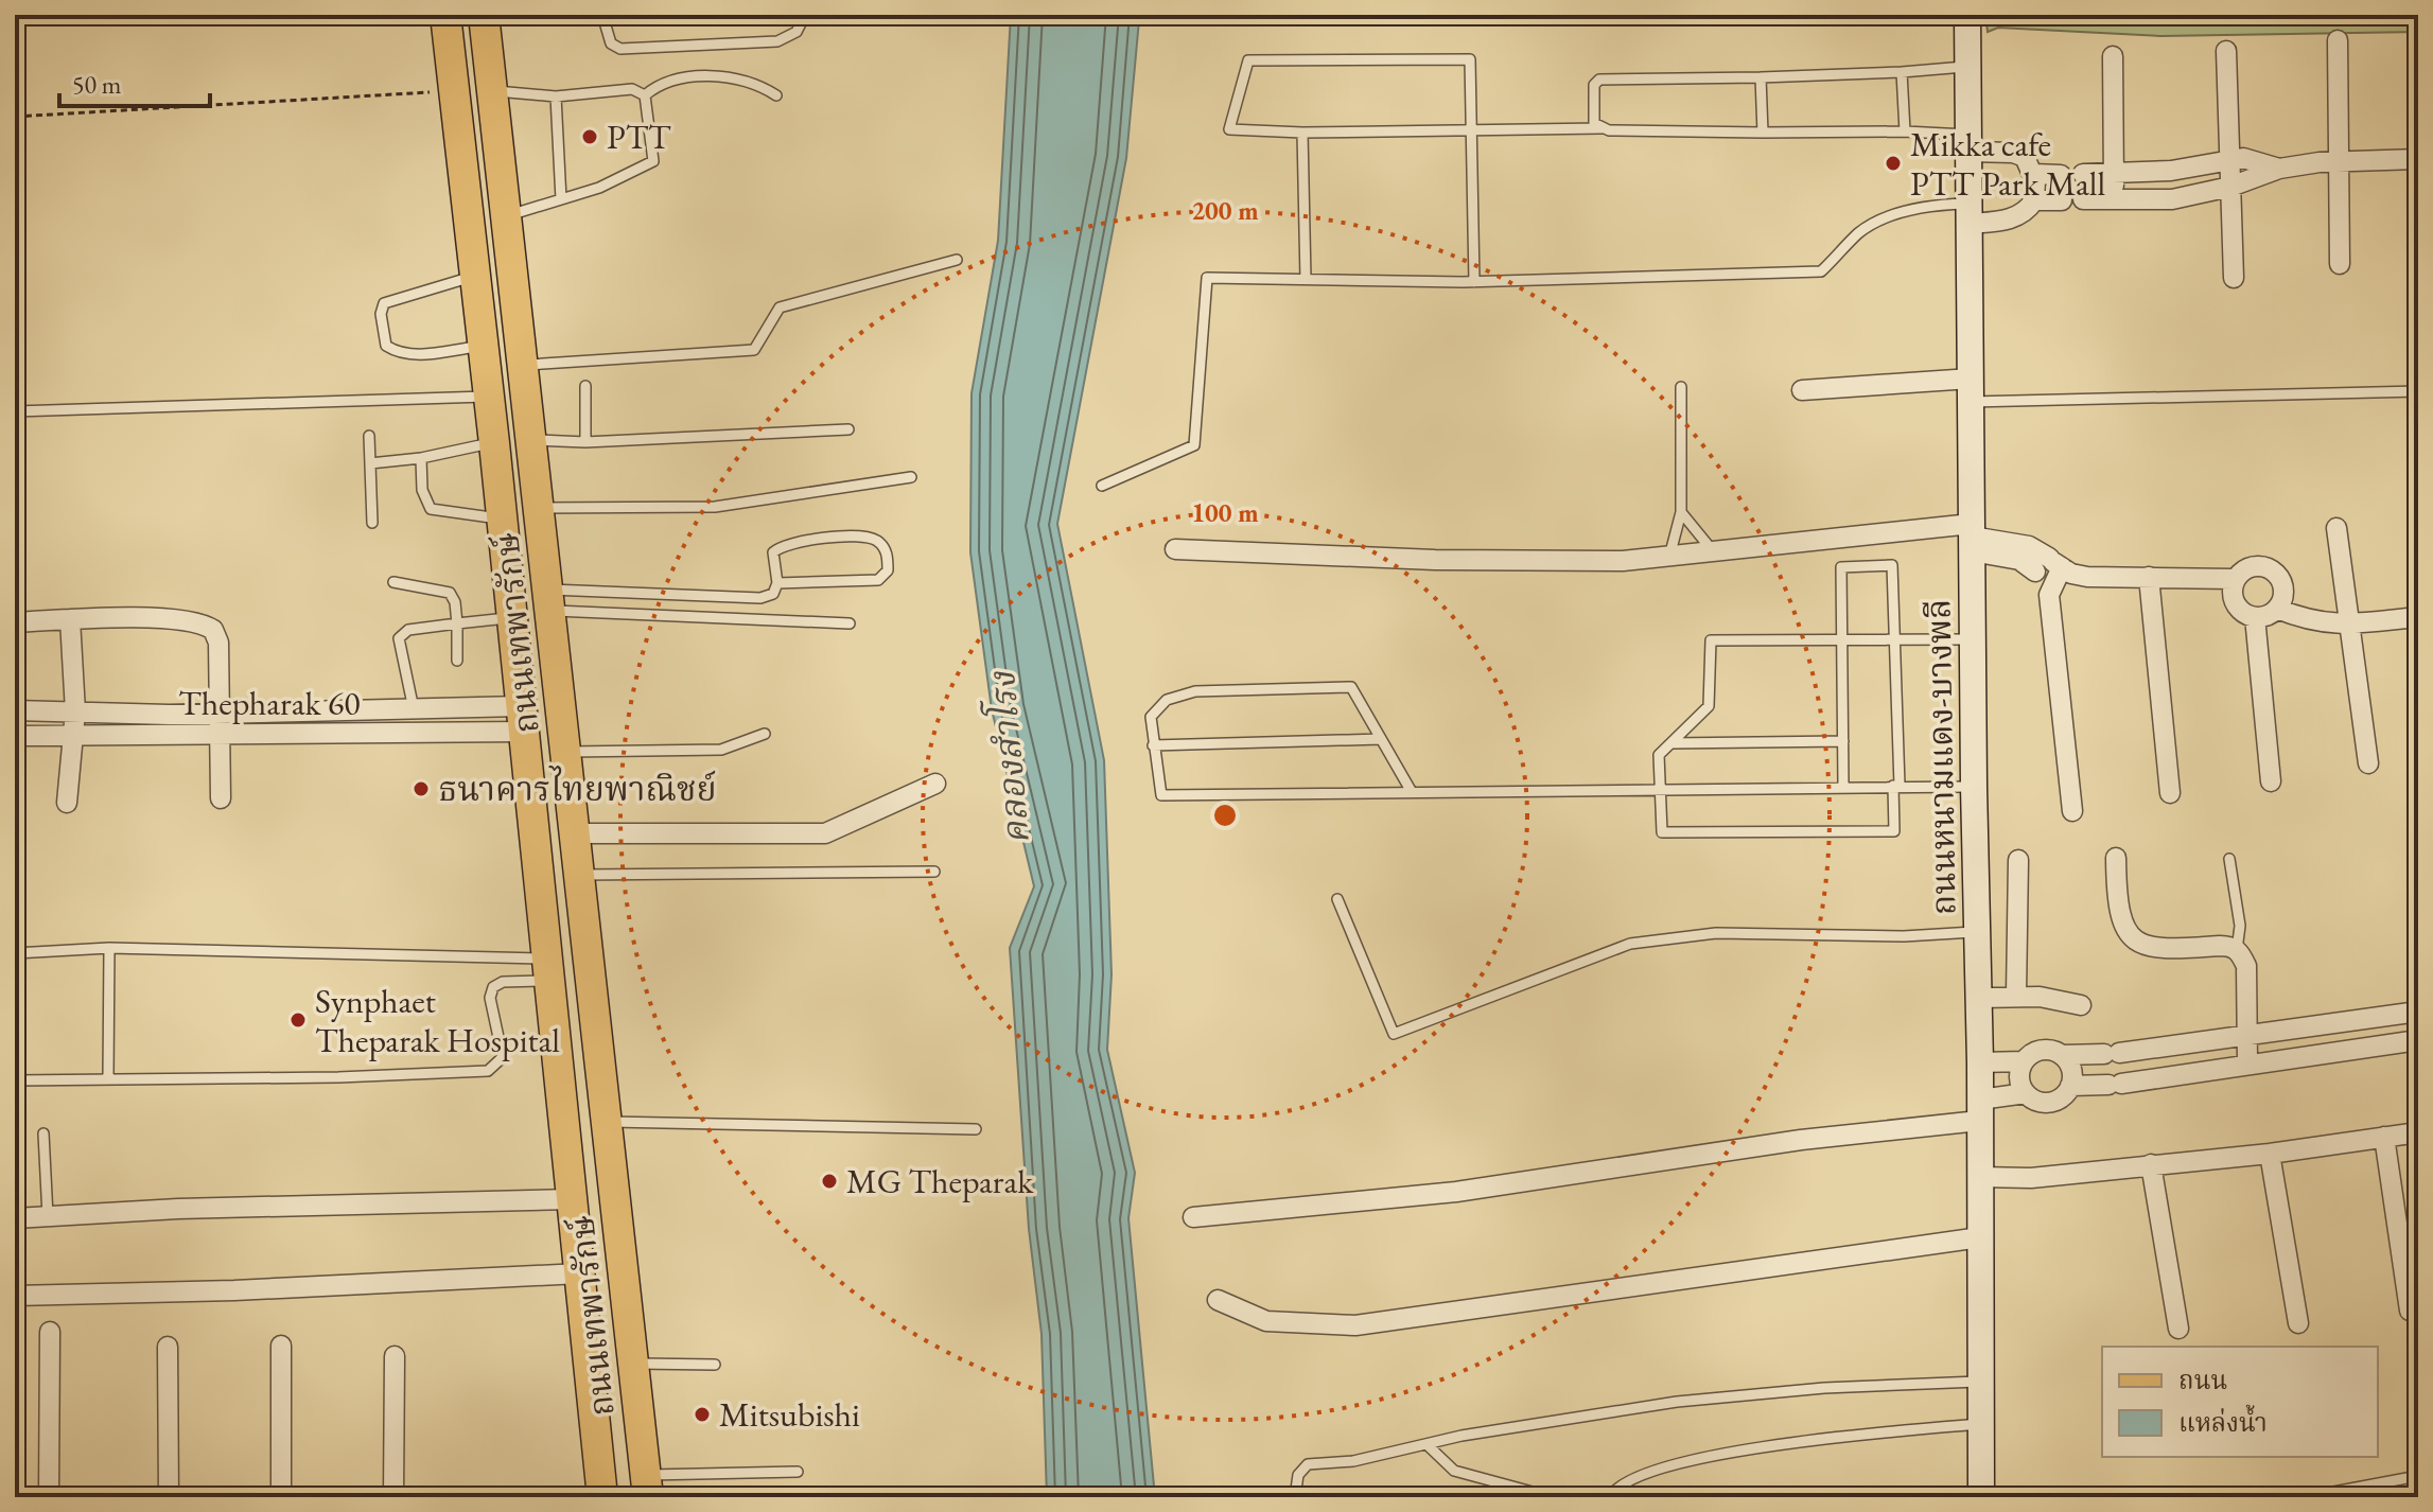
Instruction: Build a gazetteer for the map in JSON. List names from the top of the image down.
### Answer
{
  "streets": {
    "main road": ["ถนนเทพารักษ์", "ถนนหนามแดง-บางพลี"],
    "street": ["Thepharak 60"]
  },
  "crossings": [
    ["ถนนเทพารักษ์", "Thepharak 60"]
  ],
  "water": ["คลองสำโรง"],
  "places": [
    "PTT",
    "Mikka cafe PTT Park Mall",
    "ธนาคารไทยพาณิชย์",
    "Synphaet Theparak Hospital",
    "MG Theparak",
    "Mitsubishi"
  ],
  "legend": ["ถนน", "แหล่งน้ำ"],
  "scale_bar": "50 m",
  "rings": ["200 m", "100 m"]
}
